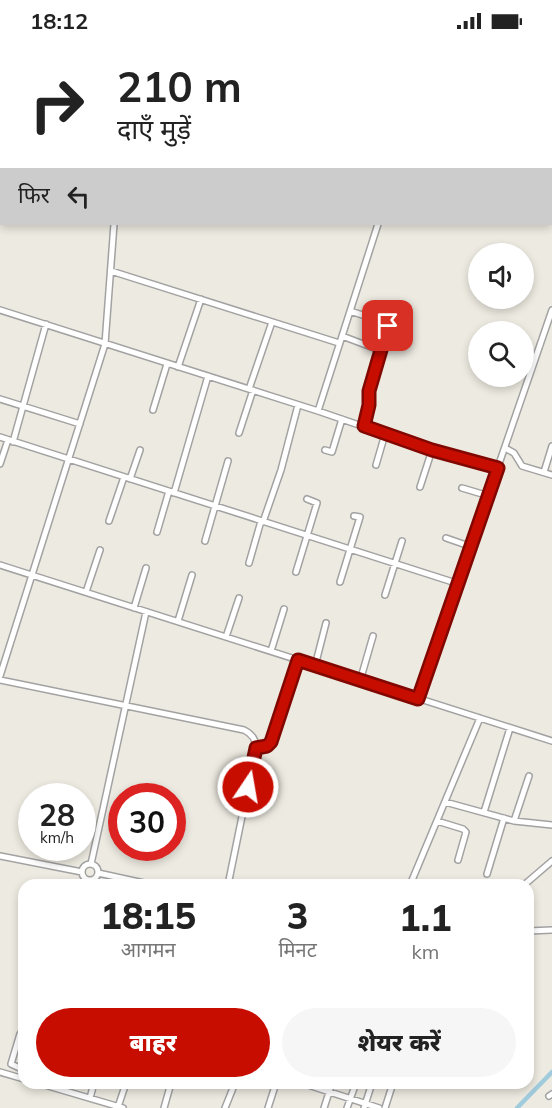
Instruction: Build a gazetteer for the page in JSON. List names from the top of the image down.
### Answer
{
  "page": {
    "status": "18:12",
    "turn": ["210 m", "दाएँ मुड़ें"],
    "then": "फिर",
    "speed": "28 km/h",
    "limit": "30",
    "eta": [
      "18:15",
      "आगमन",
      "3",
      "मिनट",
      "1.1",
      "km"
    ],
    "buttons": ["बाहर", "शेयर करें"]
  }
}
